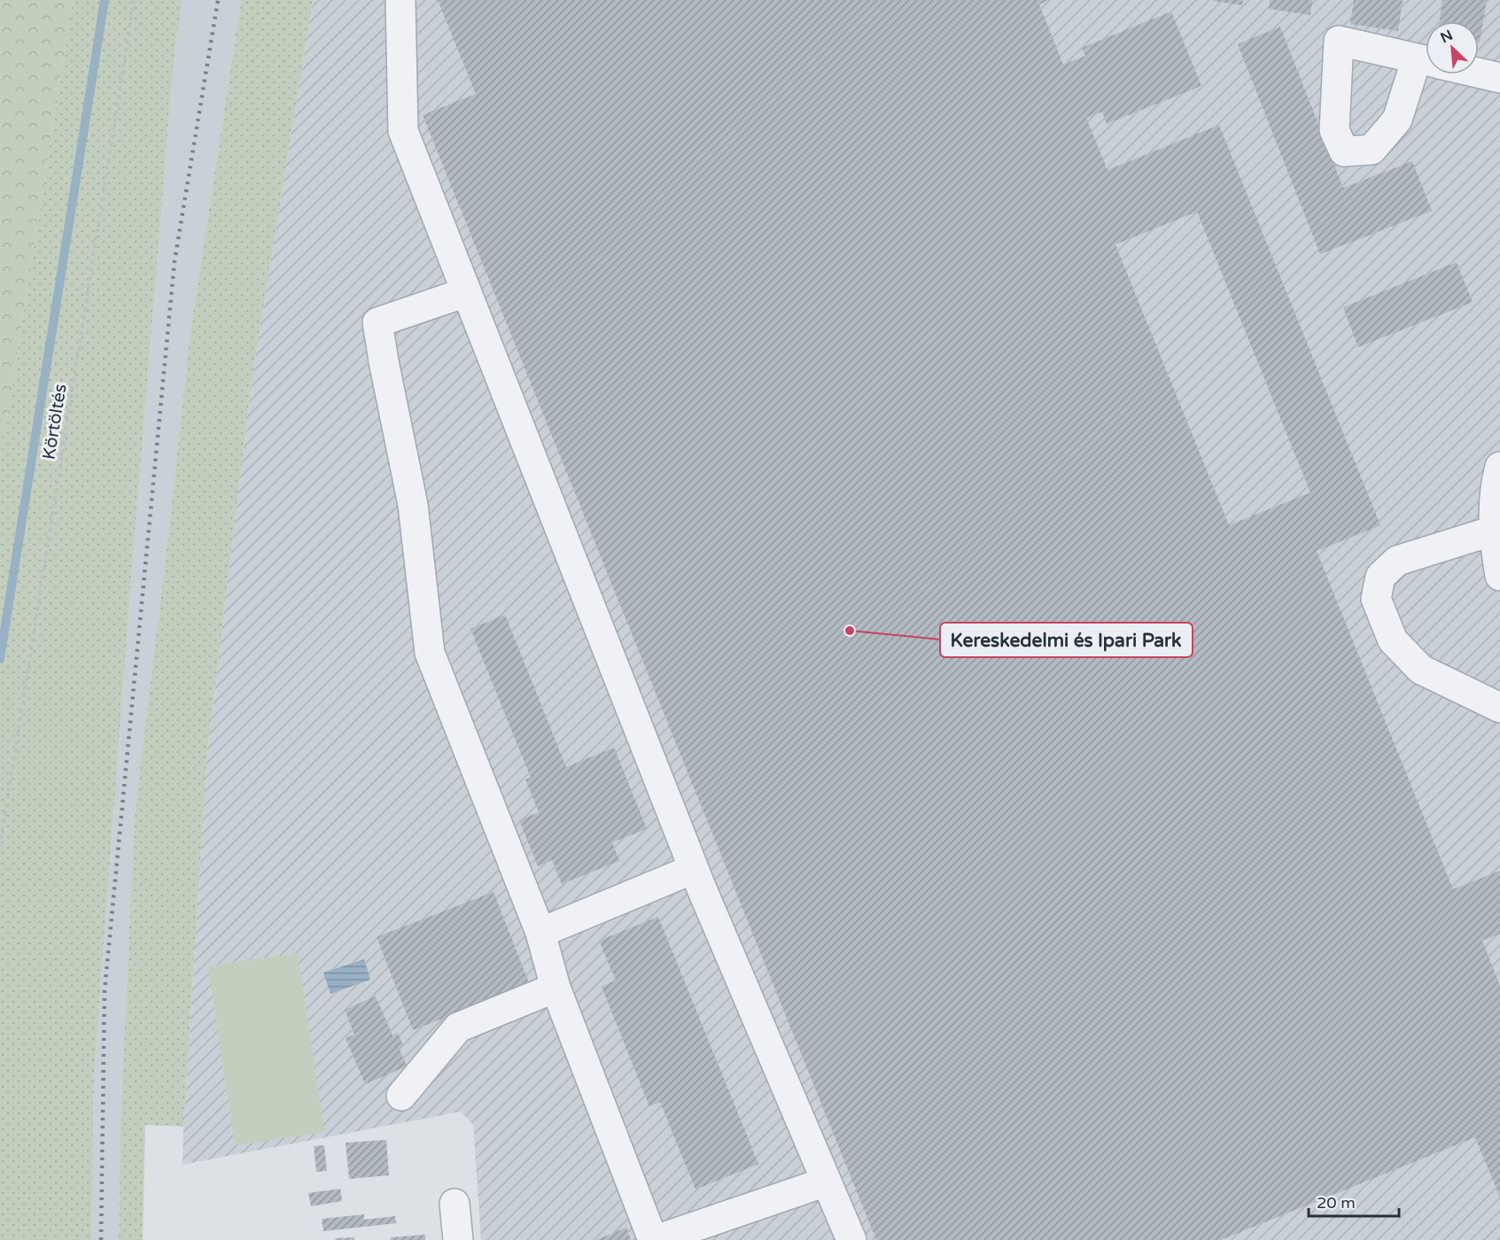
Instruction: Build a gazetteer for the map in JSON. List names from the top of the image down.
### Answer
{
  "streets": {
    "path": ["Körtöltés"]
  },
  "places": ["Kereskedelmi és Ipari Park"],
  "scale_bar": "20 m",
  "north": "top left"
}
